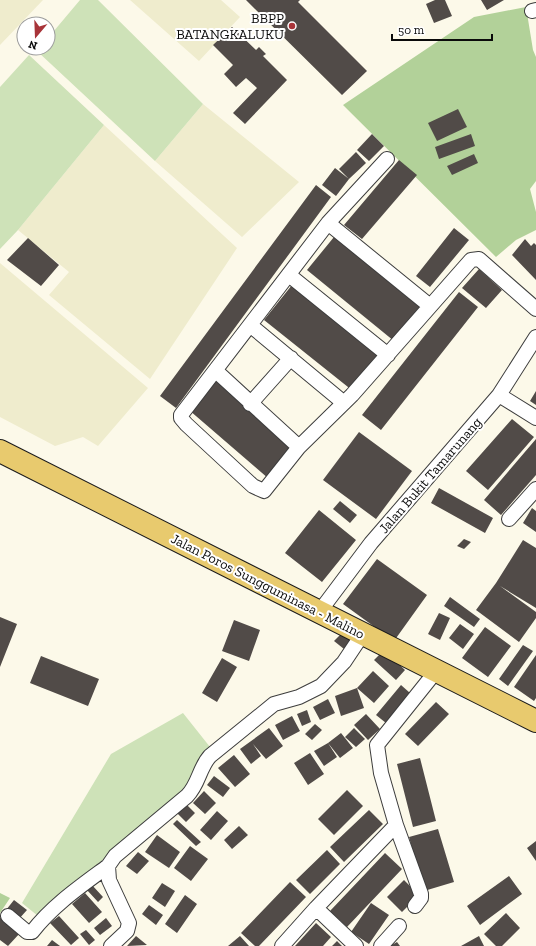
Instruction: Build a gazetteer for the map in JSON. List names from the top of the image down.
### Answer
{
  "streets": {
    "main road": ["Jalan Poros Sungguminasa - Malino"],
    "street": ["Jalan Bukit Tamarunang"]
  },
  "crossings": [
    ["Jalan Bukit Tamarunang", "Jalan Poros Sungguminasa - Malino"]
  ],
  "places": ["BBPP BATANGKALUKU"],
  "scale_bar": "50 m",
  "north": "bottom"
}
